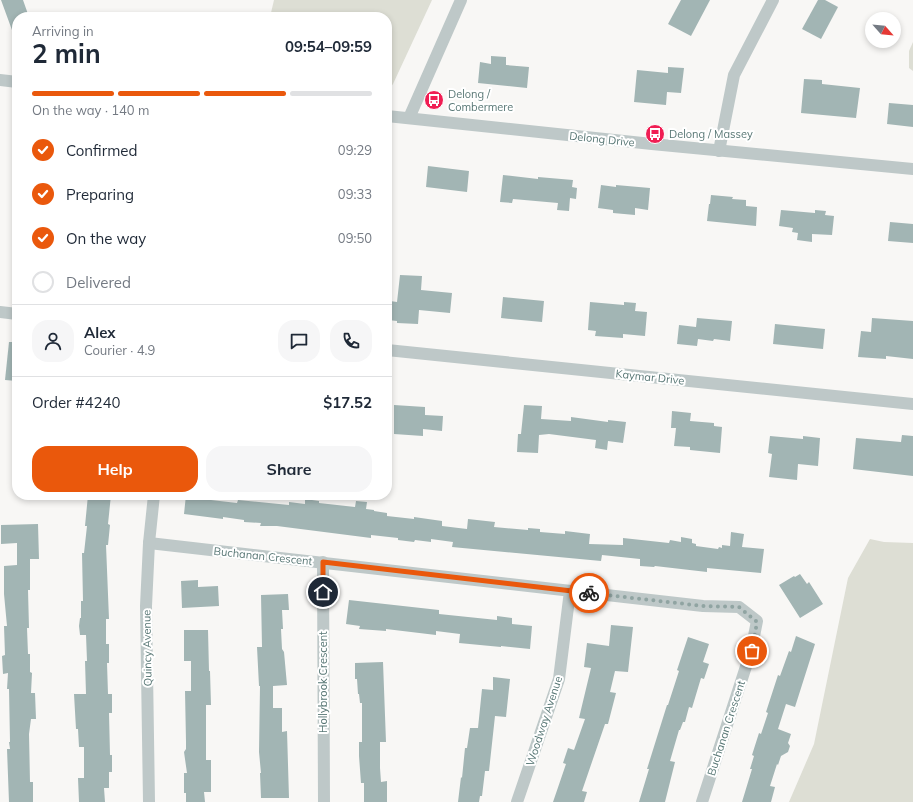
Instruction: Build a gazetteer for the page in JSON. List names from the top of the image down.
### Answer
{
  "streets": {
    "street": [
      "Delong Drive",
      "Kaymar Drive",
      "Buchanan Crescent",
      "Quincy Avenue",
      "Hollybrook Crescent",
      "Woodway Avenue"
    ]
  },
  "crossings": [
    ["Buchanan Crescent", "Quincy Avenue"],
    ["Buchanan Crescent", "Hollybrook Crescent"],
    ["Buchanan Crescent", "Woodway Avenue"]
  ],
  "places": {
    "bus stop": ["Delong / Combermere", "Delong / Massey"]
  },
  "north": "bottom right",
  "page": {
    "heading": ["2 min", "Arriving in", "09:54–09:59"],
    "panel": [
      "Alex",
      "Courier · 4.9",
      "Order #4240",
      "$17.52"
    ],
    "bar": "On the way · 140 m",
    "list": [
      ["Confirmed", "09:29"],
      ["Preparing", "09:33"],
      ["On the way", "09:50"],
      "Delivered"
    ],
    "buttons": ["Help", "Share"]
  }
}
